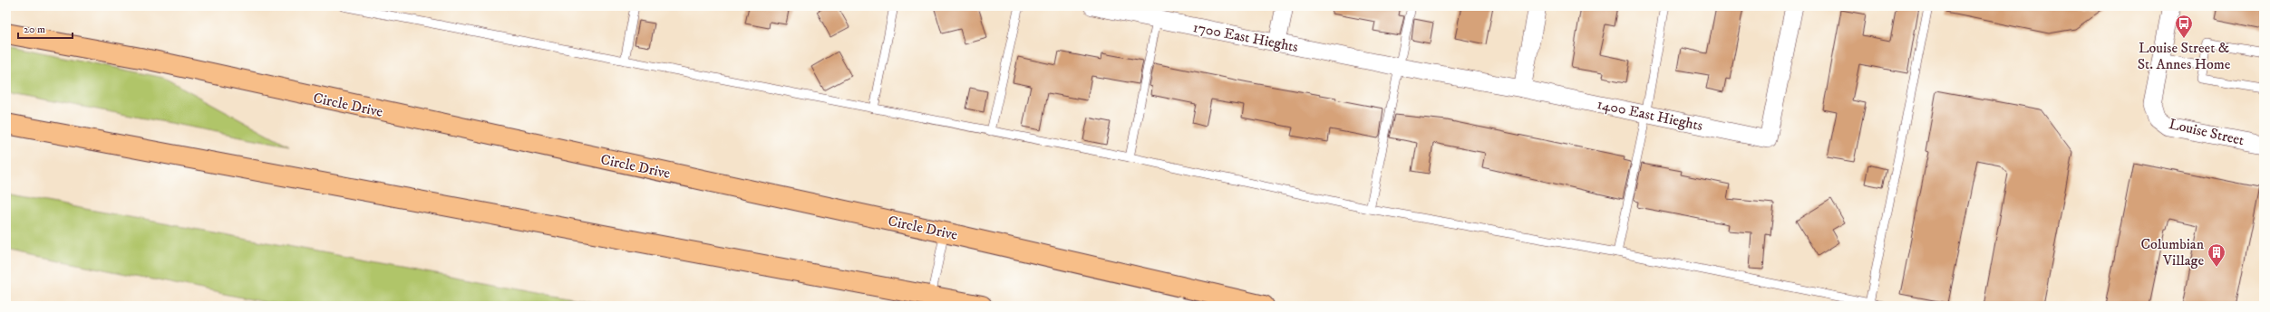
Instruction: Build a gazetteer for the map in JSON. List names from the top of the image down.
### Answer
{
  "streets": {
    "highway": ["Circle Drive"],
    "street": ["1700 East Hieghts", "1400 East Hieghts", "Louise Street"]
  },
  "crossings": [
    ["1700 East Hieghts", "1400 East Hieghts"]
  ],
  "places": {
    "bus stop": ["Louise Street & St. Annes Home"],
    "building": ["Columbian Village"]
  },
  "scale_bar": "20 m"
}
